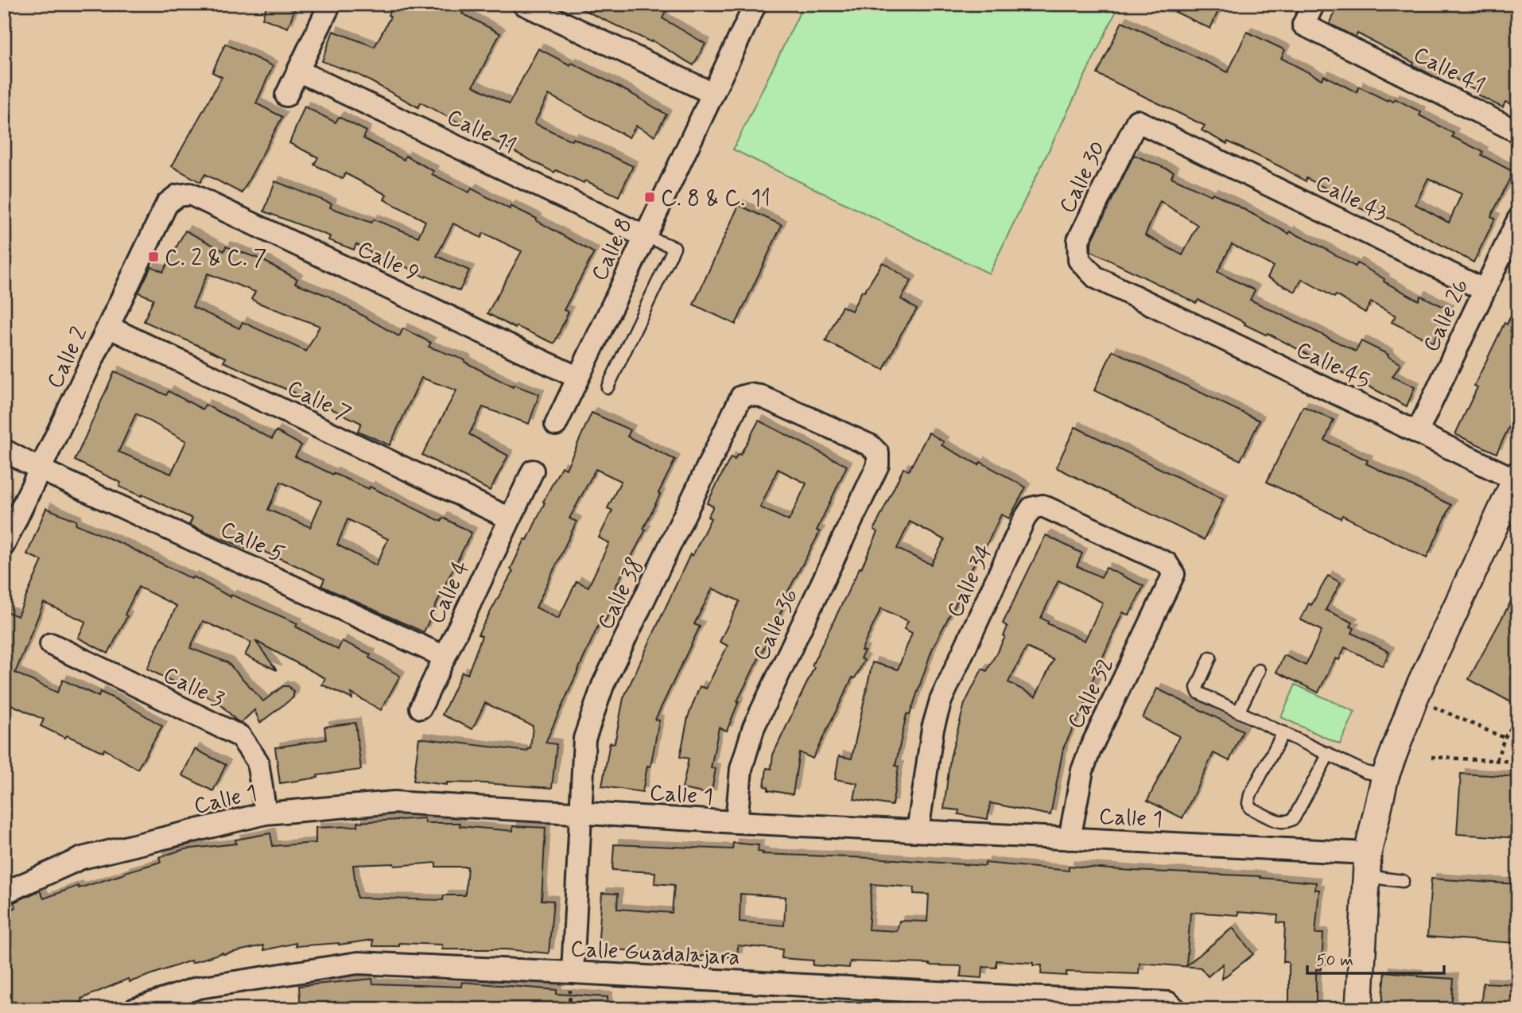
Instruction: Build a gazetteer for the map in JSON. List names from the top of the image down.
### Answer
{
  "streets": {
    "street": [
      "Calle 41",
      "Calle 11",
      "Calle 30",
      "Calle 43",
      "Calle 8",
      "Calle 9",
      "Calle 26",
      "Calle 2",
      "Calle 45",
      "Calle 7",
      "Calle 5",
      "Calle 34",
      "Calle 4",
      "Calle 38",
      "Calle 36",
      "Calle 3",
      "Calle 32",
      "Calle 1",
      "Calle Guadalajara"
    ]
  },
  "crossings": [
    ["Calle 11", "Calle 8"],
    ["Calle 30", "Calle 43"],
    ["Calle 30", "Calle 45"],
    ["Calle 43", "Calle 26"],
    ["Calle 8", "Calle 9"],
    ["Calle 9", "Calle 2"],
    ["Calle 26", "Calle 45"],
    ["Calle 2", "Calle 7"],
    ["Calle 2", "Calle 5"],
    ["Calle 7", "Calle 4"],
    ["Calle 5", "Calle 4"],
    ["Calle 34", "Calle 32"],
    ["Calle 34", "Calle 1"],
    ["Calle 38", "Calle 36"],
    ["Calle 38", "Calle 1"],
    ["Calle 38", "Calle Guadalajara"],
    ["Calle 36", "Calle 1"],
    ["Calle 3", "Calle 1"],
    ["Calle 32", "Calle 1"]
  ],
  "places": {
    "transit": ["C. 8 & C. 11", "C. 2 & C. 7"]
  },
  "scale_bar": "50 m"
}
